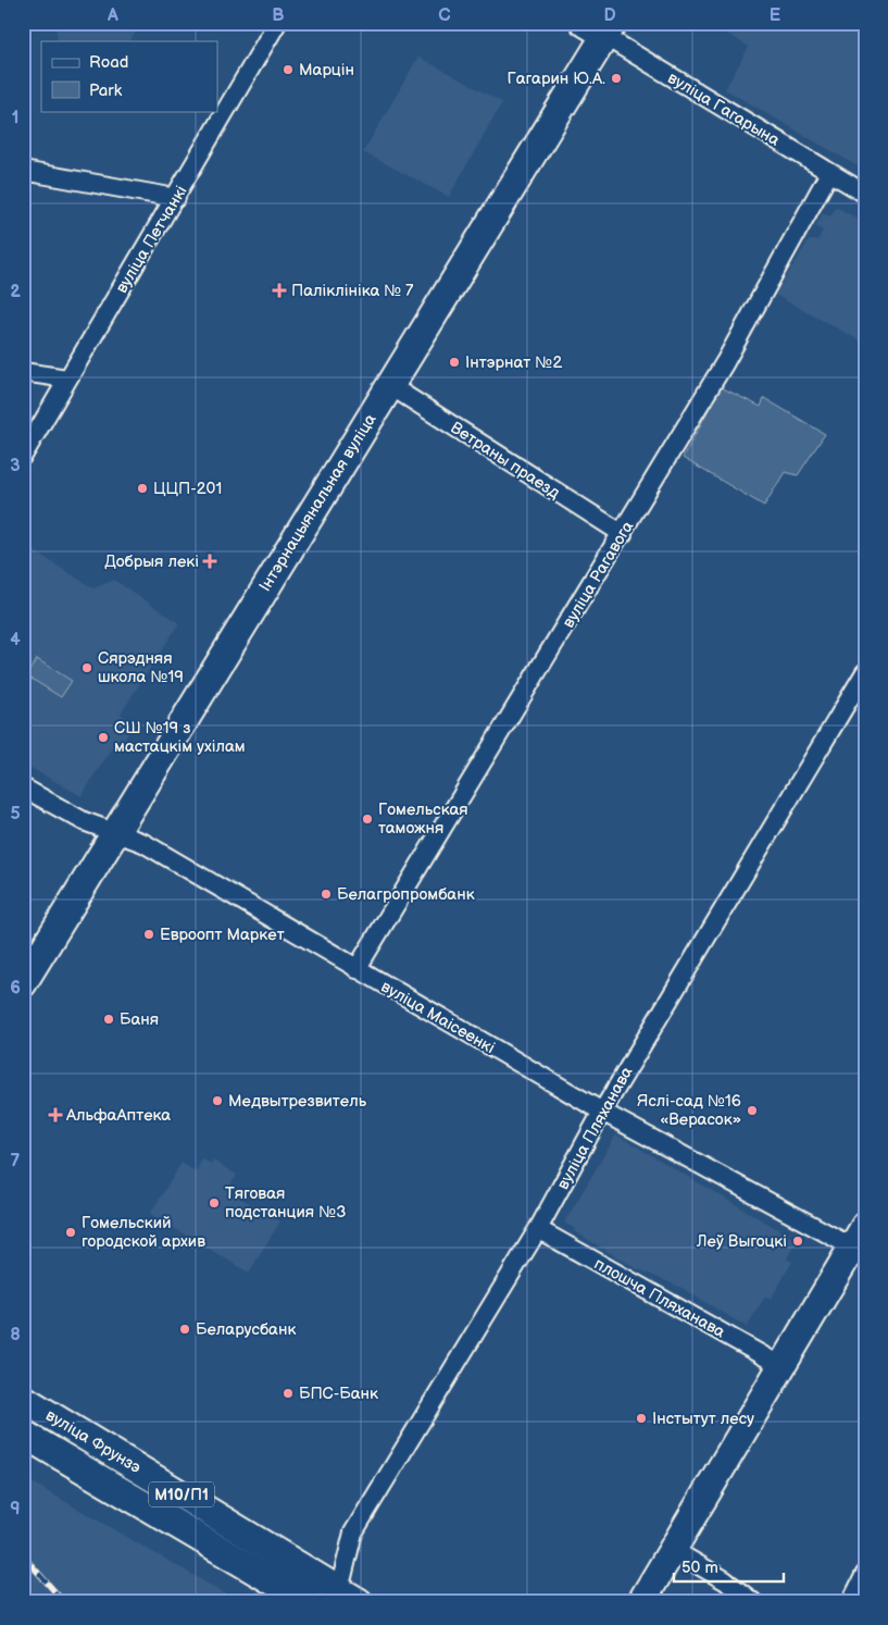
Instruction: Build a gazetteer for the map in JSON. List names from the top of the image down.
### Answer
{
  "streets": {
    "main road": ["Інтэрнацыянальная вуліца", "вуліца Фрунзэ", "М10/П1"],
    "street": [
      "вуліца Гагарына",
      "вуліца Петчанкі",
      "Ветраны праезд",
      "вуліца Рагавога",
      "вуліца Маісеенкі",
      "вуліца Пляханава",
      "плошча Пляханава"
    ]
  },
  "crossings": [
    ["вуліца Гагарына", "Інтэрнацыянальная вуліца"],
    ["вуліца Гагарына", "вуліца Рагавога"],
    ["Ветраны праезд", "Інтэрнацыянальная вуліца"],
    ["Ветраны праезд", "вуліца Рагавога"],
    ["Інтэрнацыянальная вуліца", "вуліца Маісеенкі"],
    ["вуліца Рагавога", "вуліца Маісеенкі"],
    ["вуліца Маісеенкі", "вуліца Пляханава"],
    ["вуліца Пляханава", "плошча Пляханава"],
    ["вуліца Пляханава", "вуліца Фрунзэ"]
  ],
  "places": {
    "other": [
      "Марцін",
      "Гагарин Ю.А.",
      "Інтэрнат №2",
      "ЦЦП-201",
      "Сярэдняя школа №19",
      "СШ №19 з мастацкім ухілам",
      "Гомельская таможня",
      "Белагропромбанк",
      "Евроопт Маркет",
      "Баня",
      "Медвытрезвитель",
      "Яслі-сад №16 «Верасок»",
      "Тяговая подстанция №3",
      "Гомельский городской архив",
      "Леў Выгоцкі",
      "Беларусбанк",
      "БПС-Банк",
      "Інстытут лесу"
    ],
    "health": ["Паліклініка № 7", "Добрыя лекі", "АльфаАптека"]
  },
  "legend": ["Road", "Park"],
  "scale_bar": "50 m",
  "grid": {
    "columns": [
      "A",
      "B",
      "C",
      "D",
      "E"
    ],
    "rows": [
      "1",
      "2",
      "3",
      "4",
      "5",
      "6",
      "7",
      "8",
      "9"
    ]
  }
}
